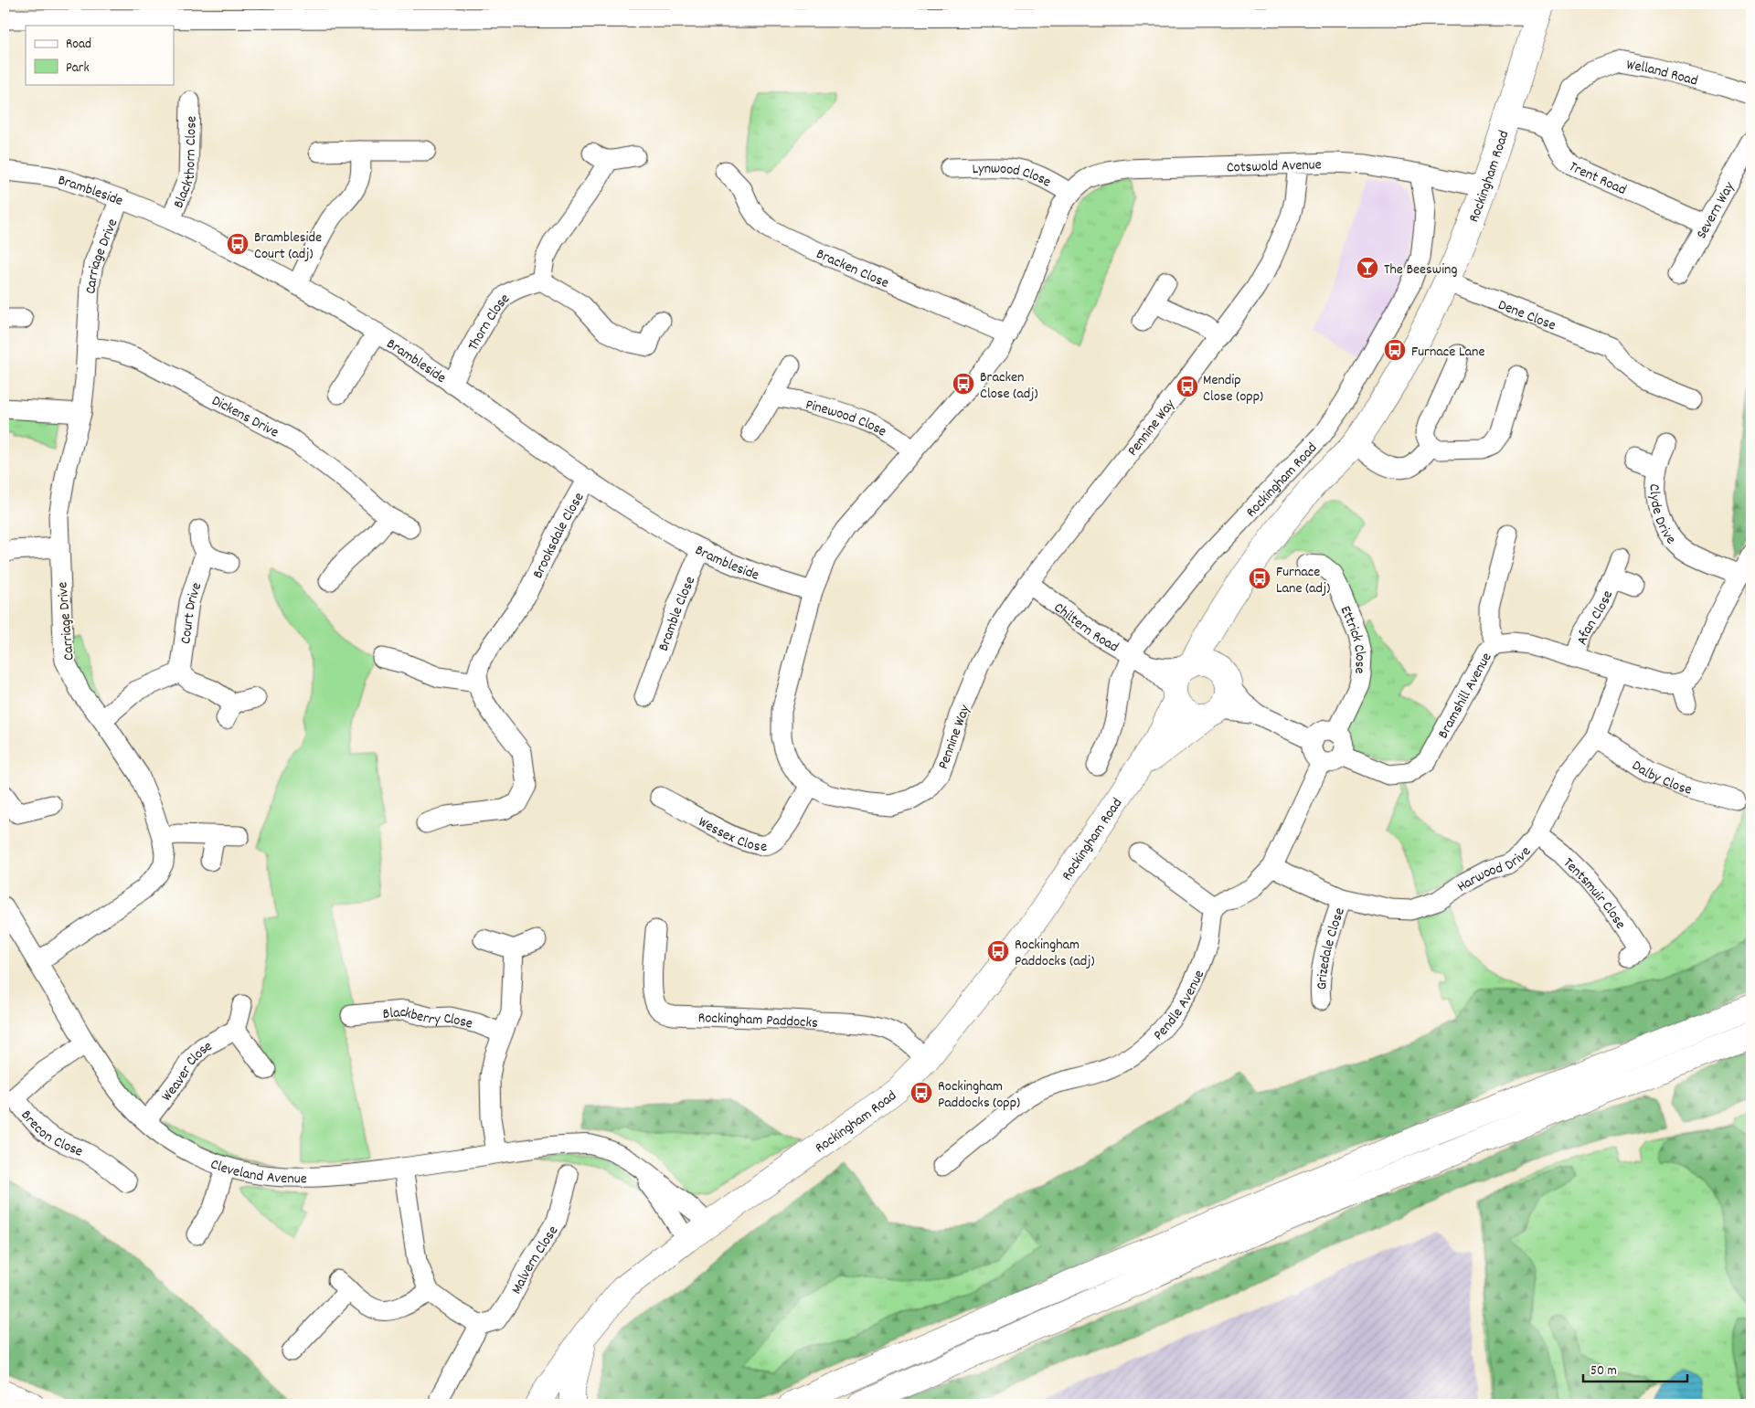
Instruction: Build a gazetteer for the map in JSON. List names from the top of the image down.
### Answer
{
  "streets": {
    "main road": ["Rockingham Road"],
    "street": [
      "Welland Road",
      "Blackthorn Close",
      "Cotswold Avenue",
      "Lynwood Close",
      "Trent Road",
      "Brambleside",
      "Severn Way",
      "Carriage Drive",
      "Bracken Close",
      "Dene Close",
      "Thorn Close",
      "Dickens Drive",
      "Pinewood Close",
      "Pennine Way",
      "Clyde Drive",
      "Brooksdale Close",
      "Court Drive",
      "Bramble Close",
      "Afan Close",
      "Chiltern Road",
      "Ettrick Close",
      "Bramshill Avenue",
      "Dalby Close",
      "Wessex Close",
      "Harwood Drive",
      "Tentsmuir Close",
      "Grizedale Close",
      "Pendle Avenue",
      "Blackberry Close",
      "Rockingham Paddocks",
      "Weaver Close",
      "Brecon Close",
      "Cleveland Avenue",
      "Malvern Close"
    ]
  },
  "crossings": [
    ["Welland Road", "Trent Road"],
    ["Blackthorn Close", "Brambleside"],
    ["Cotswold Avenue", "Rockingham Road"],
    ["Cotswold Avenue", "Lynwood Close"],
    ["Cotswold Avenue", "Pennine Way"],
    ["Rockingham Road", "Dene Close"],
    ["Rockingham Road", "Chiltern Road"],
    ["Rockingham Road", "Rockingham Paddocks"],
    ["Rockingham Road", "Cleveland Avenue"],
    ["Lynwood Close", "Pennine Way"],
    ["Trent Road", "Severn Way"],
    ["Brambleside", "Carriage Drive"],
    ["Brambleside", "Thorn Close"],
    ["Brambleside", "Pennine Way"],
    ["Brambleside", "Brooksdale Close"],
    ["Brambleside", "Bramble Close"],
    ["Carriage Drive", "Dickens Drive"],
    ["Carriage Drive", "Cleveland Avenue"],
    ["Bracken Close", "Pennine Way"],
    ["Pinewood Close", "Pennine Way"],
    ["Pennine Way", "Chiltern Road"],
    ["Pennine Way", "Wessex Close"],
    ["Afan Close", "Bramshill Avenue"],
    ["Ettrick Close", "Bramshill Avenue"],
    ["Bramshill Avenue", "Harwood Drive"],
    ["Dalby Close", "Harwood Drive"],
    ["Harwood Drive", "Tentsmuir Close"],
    ["Harwood Drive", "Grizedale Close"],
    ["Weaver Close", "Cleveland Avenue"],
    ["Brecon Close", "Cleveland Avenue"]
  ],
  "places": {
    "bus stop": [
      "Brambleside Court (adj)",
      "Furnace Lane",
      "Bracken Close (adj)",
      "Mendip Close (opp)",
      "Furnace Lane (adj)",
      "Rockingham Paddocks (adj)",
      "Rockingham Paddocks (opp)"
    ],
    "bar": ["The Beeswing"]
  },
  "legend": ["Road", "Park"],
  "scale_bar": "50 m"
}
